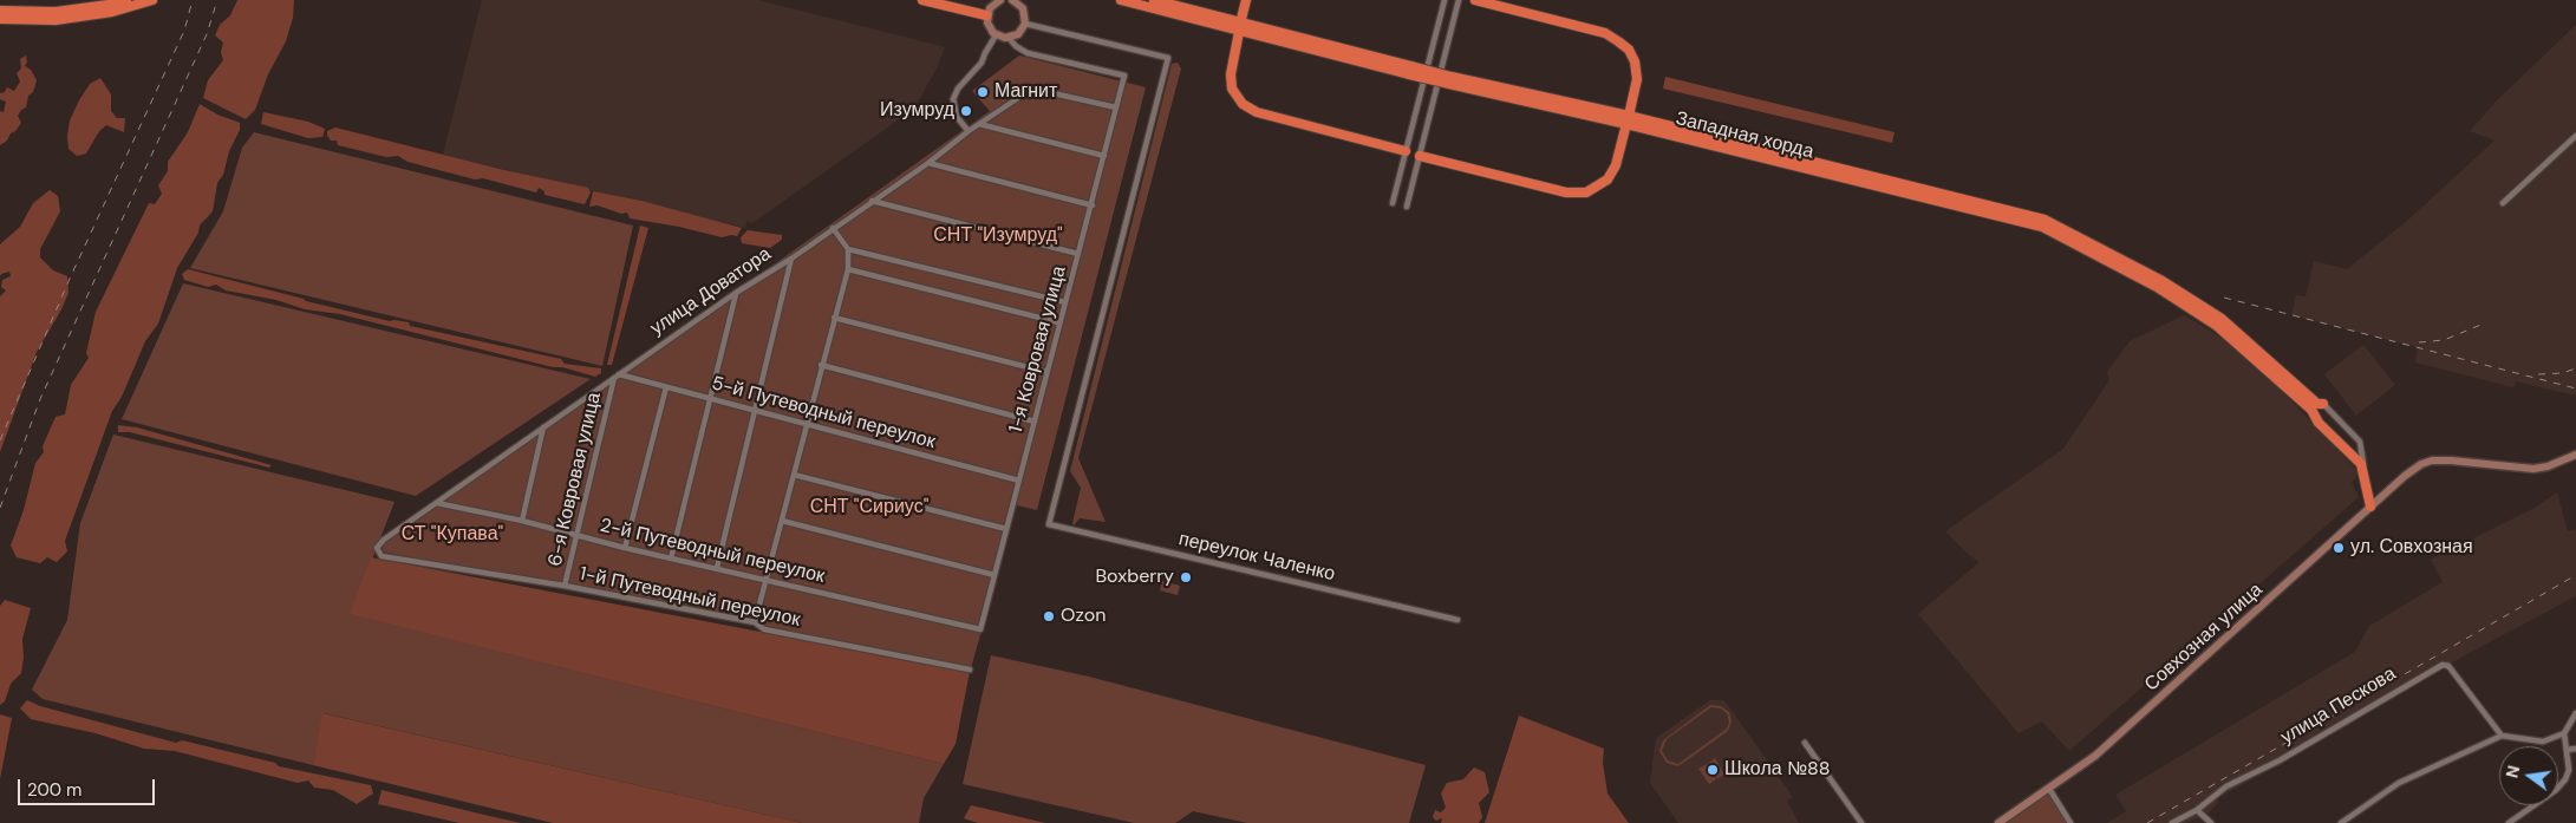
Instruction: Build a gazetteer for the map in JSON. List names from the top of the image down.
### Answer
{
  "streets": {
    "highway": ["Западная хорда"],
    "street": [
      "улица Доватора",
      "1-я Ковровая улица",
      "5-й Путеводный переулок",
      "6-я Ковровая улица",
      "2-й Путеводный переулок",
      "переулок Чаленко",
      "1-й Путеводный переулок",
      "Совхозная улица",
      "улица Пескова"
    ]
  },
  "crossings": [
    ["Западная хорда", "Совхозная улица"],
    ["улица Доватора", "1-я Ковровая улица"],
    ["улица Доватора", "5-й Путеводный переулок"],
    ["улица Доватора", "6-я Ковровая улица"],
    ["улица Доватора", "2-й Путеводный переулок"],
    ["улица Доватора", "1-й Путеводный переулок"],
    ["1-я Ковровая улица", "5-й Путеводный переулок"],
    ["1-я Ковровая улица", "2-й Путеводный переулок"],
    ["5-й Путеводный переулок", "6-я Ковровая улица"],
    ["6-я Ковровая улица", "2-й Путеводный переулок"],
    ["6-я Ковровая улица", "1-й Путеводный переулок"]
  ],
  "parks": ["СНТ \"Изумруд\"", "СНТ \"Сириус\"", "СТ \"Купава\""],
  "places": [
    "Магнит",
    "Изумруд",
    "ул. Совхозная",
    "Boxberry",
    "Ozon",
    "Школа №88"
  ],
  "scale_bar": "200 m",
  "north": "left"
}
